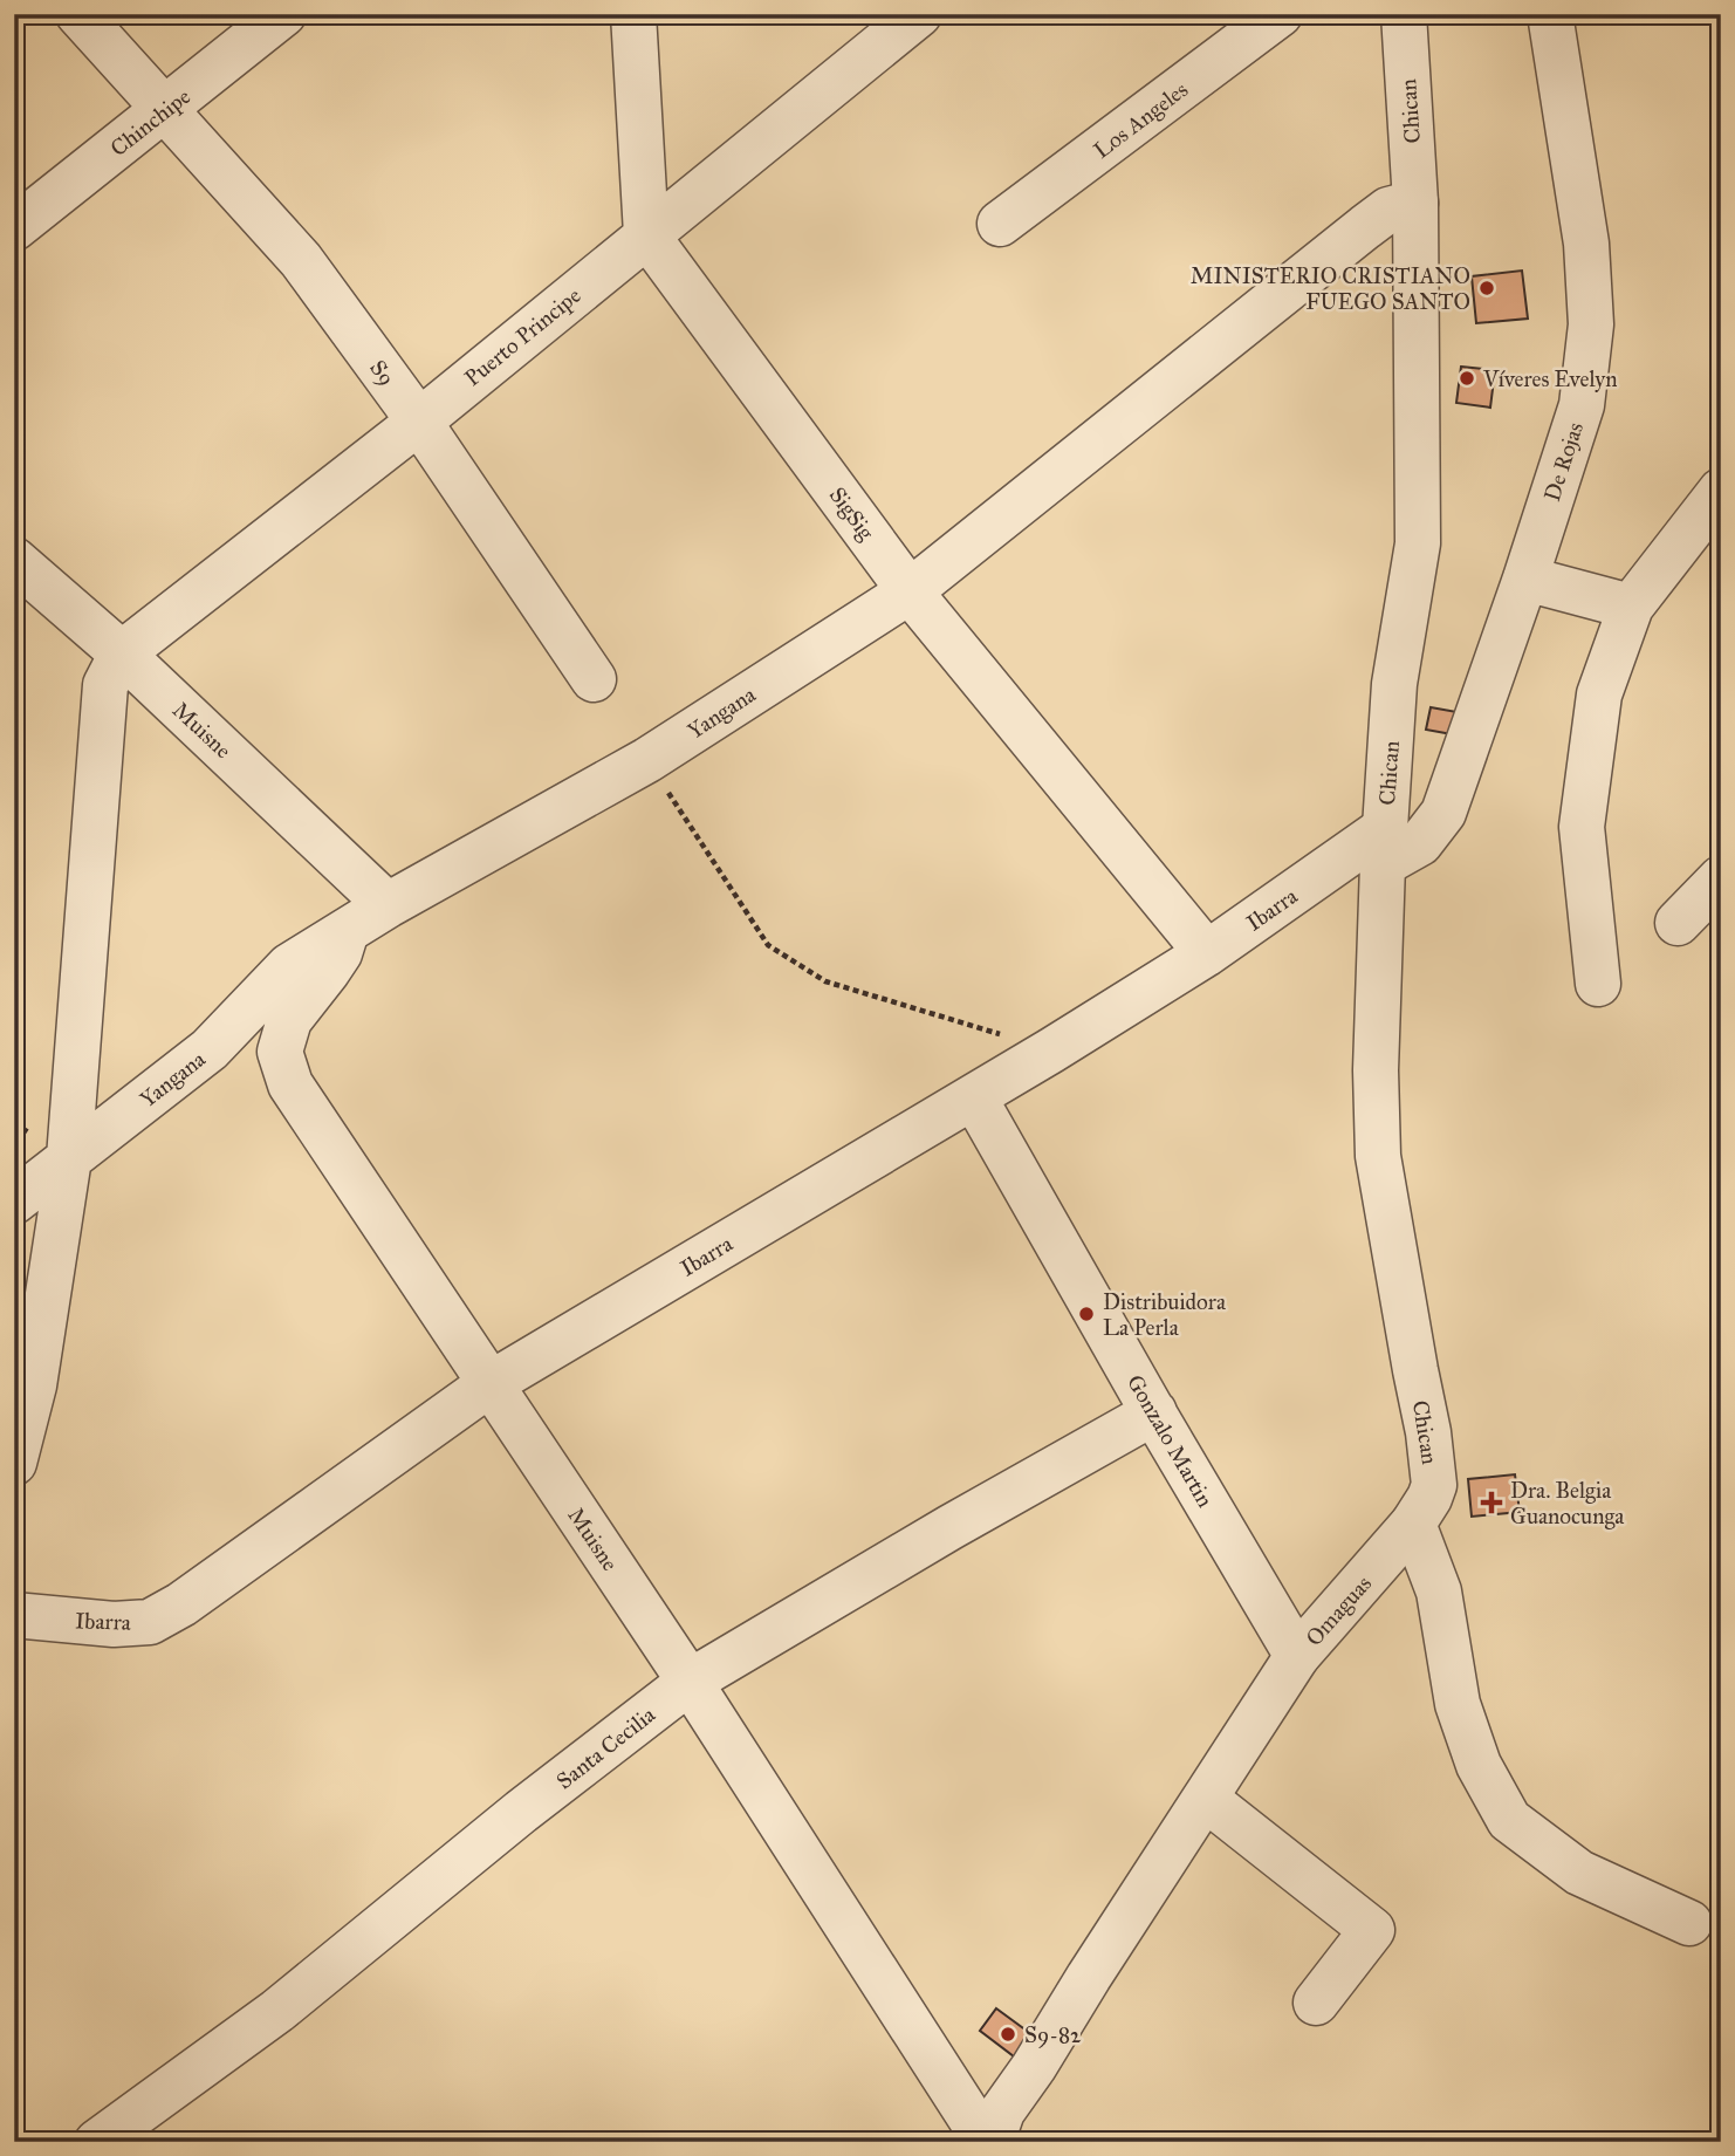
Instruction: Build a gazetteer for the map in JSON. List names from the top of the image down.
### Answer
{
  "streets": {
    "street": [
      "Chican",
      "Los Angeles",
      "Chinchipe",
      "Puerto Principe",
      "S9",
      "De Rojas",
      "SigSig",
      "Yangana",
      "Muisne",
      "Ibarra",
      "Gonzalo Martin",
      "Omaguas",
      "Santa Cecilia"
    ]
  },
  "crossings": [
    ["Chican", "De Rojas"],
    ["Chican", "Yangana"],
    ["Chican", "Ibarra"],
    ["Chican", "Omaguas"],
    ["Chinchipe", "S9"],
    ["Puerto Principe", "S9"],
    ["Puerto Principe", "SigSig"],
    ["Puerto Principe", "Muisne"],
    ["De Rojas", "Ibarra"],
    ["SigSig", "Yangana"],
    ["SigSig", "Ibarra"],
    ["Yangana", "Muisne"],
    ["Muisne", "Ibarra"],
    ["Muisne", "Omaguas"],
    ["Muisne", "Santa Cecilia"],
    ["Ibarra", "Gonzalo Martin"],
    ["Gonzalo Martin", "Omaguas"],
    ["Gonzalo Martin", "Santa Cecilia"]
  ],
  "places": {
    "other": [
      "MINISTERIO CRISTIANO FUEGO SANTO",
      "Víveres Evelyn",
      "Distribuidora La Perla",
      "S9-82"
    ],
    "health": ["Dra. Belgia Guanocunga"]
  }
}
